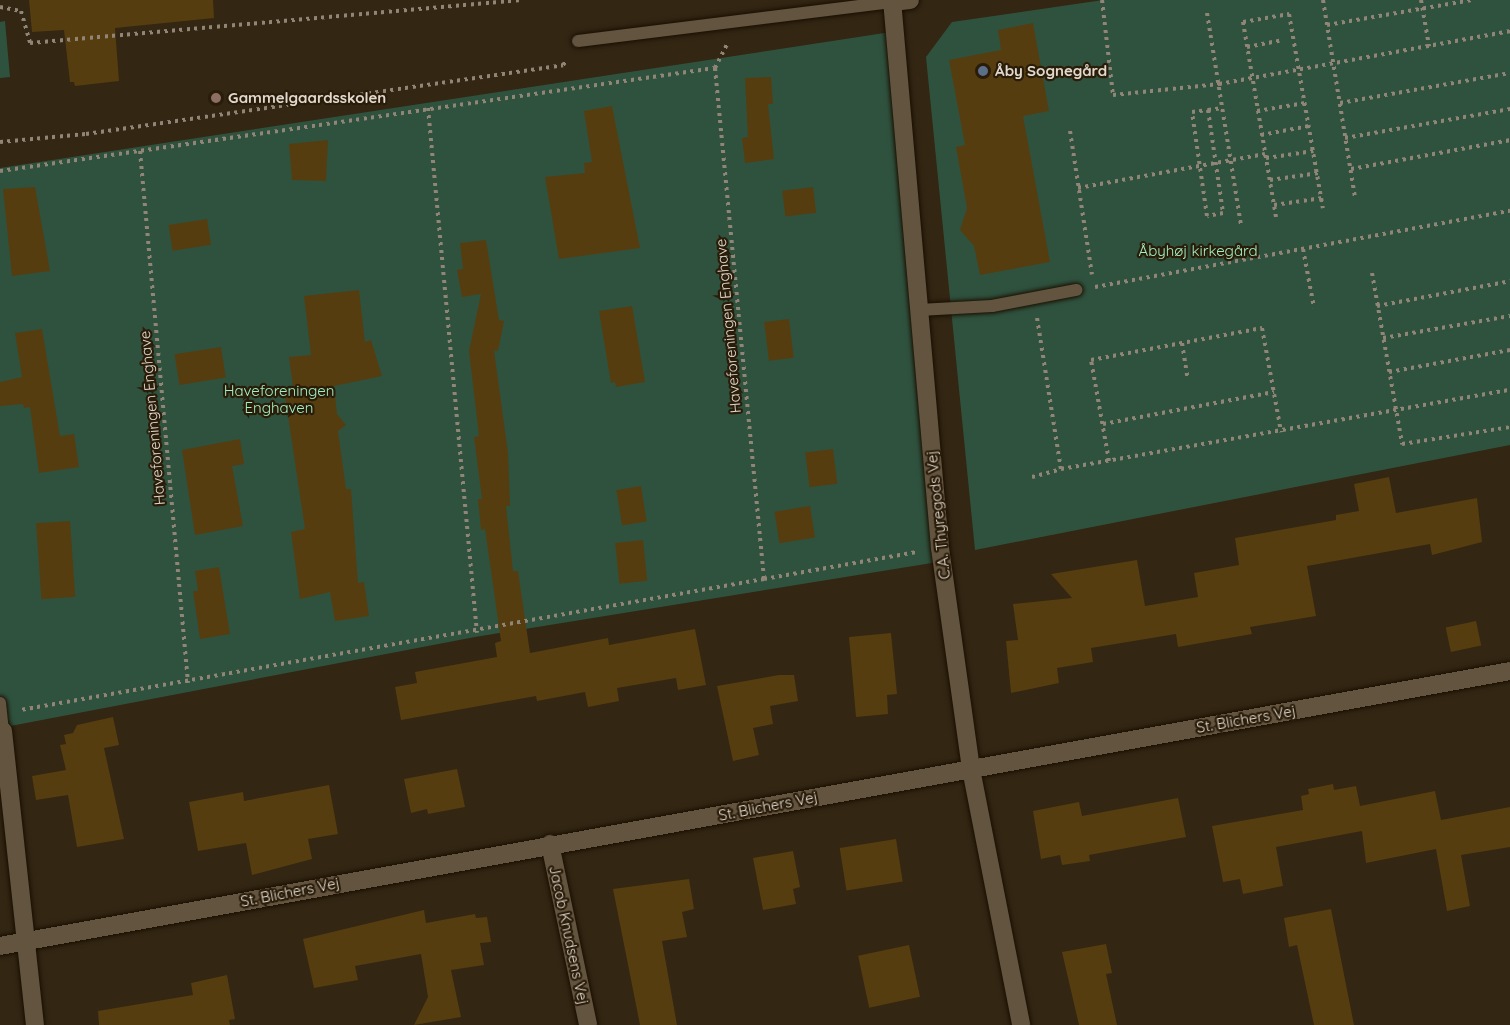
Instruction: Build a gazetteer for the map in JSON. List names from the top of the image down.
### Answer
{
  "streets": {
    "street": ["C.A. Thyregods Vej", "St. Blichers Vej", "Jacob Knudsens Vej"],
    "path": ["Haveforeningen Enghave"]
  },
  "crossings": [
    ["C.A. Thyregods Vej", "St. Blichers Vej"],
    ["St. Blichers Vej", "Jacob Knudsens Vej"]
  ],
  "parks": ["Åbyhøj kirkegård", "Haveforeningen Enghaven"],
  "places": ["Åby Sognegård", "Gammelgaardsskolen"]
}
